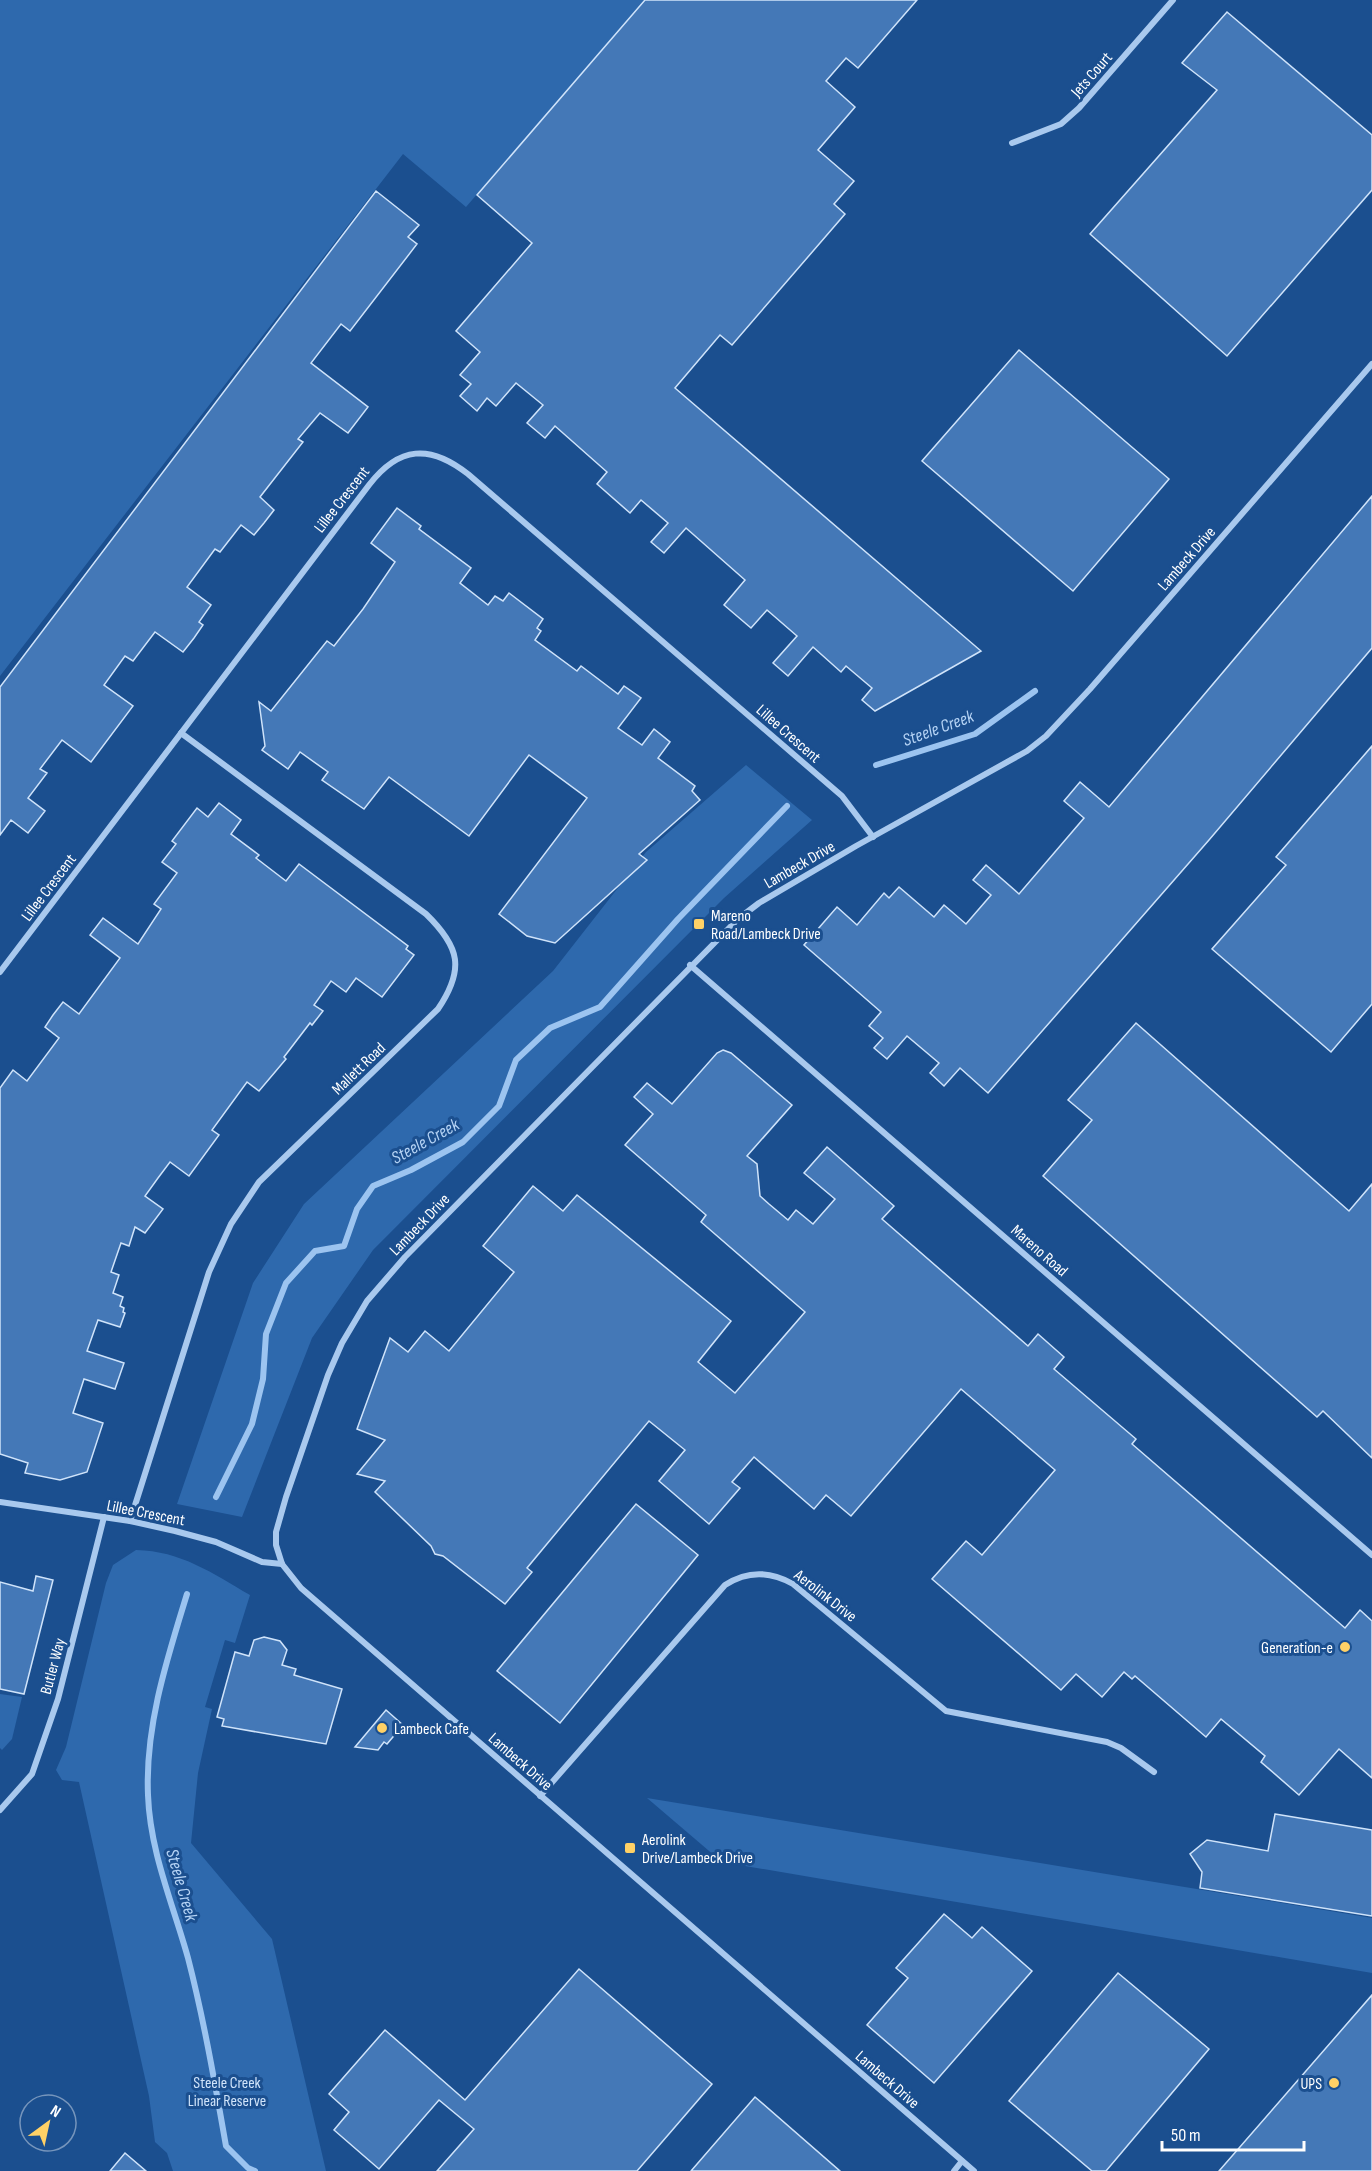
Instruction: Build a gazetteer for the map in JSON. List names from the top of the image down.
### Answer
{
  "streets": {
    "street": [
      "Jets Court",
      "Lillee Crescent",
      "Lambeck Drive",
      "Mallett Road",
      "Mareno Road",
      "Aerolink Drive",
      "Butler Way"
    ]
  },
  "crossings": [
    ["Lillee Crescent", "Lambeck Drive"],
    ["Lillee Crescent", "Mallett Road"],
    ["Lillee Crescent", "Butler Way"],
    ["Lambeck Drive", "Mareno Road"],
    ["Lambeck Drive", "Aerolink Drive"]
  ],
  "water": ["Steele Creek"],
  "parks": ["Steele Creek Linear Reserve"],
  "places": {
    "transit": ["Mareno Road/Lambeck Drive", "Aerolink Drive/Lambeck Drive"],
    "other": ["Generation-e", "Lambeck Cafe", "UPS"]
  },
  "scale_bar": "50 m",
  "north": "top right"
}
